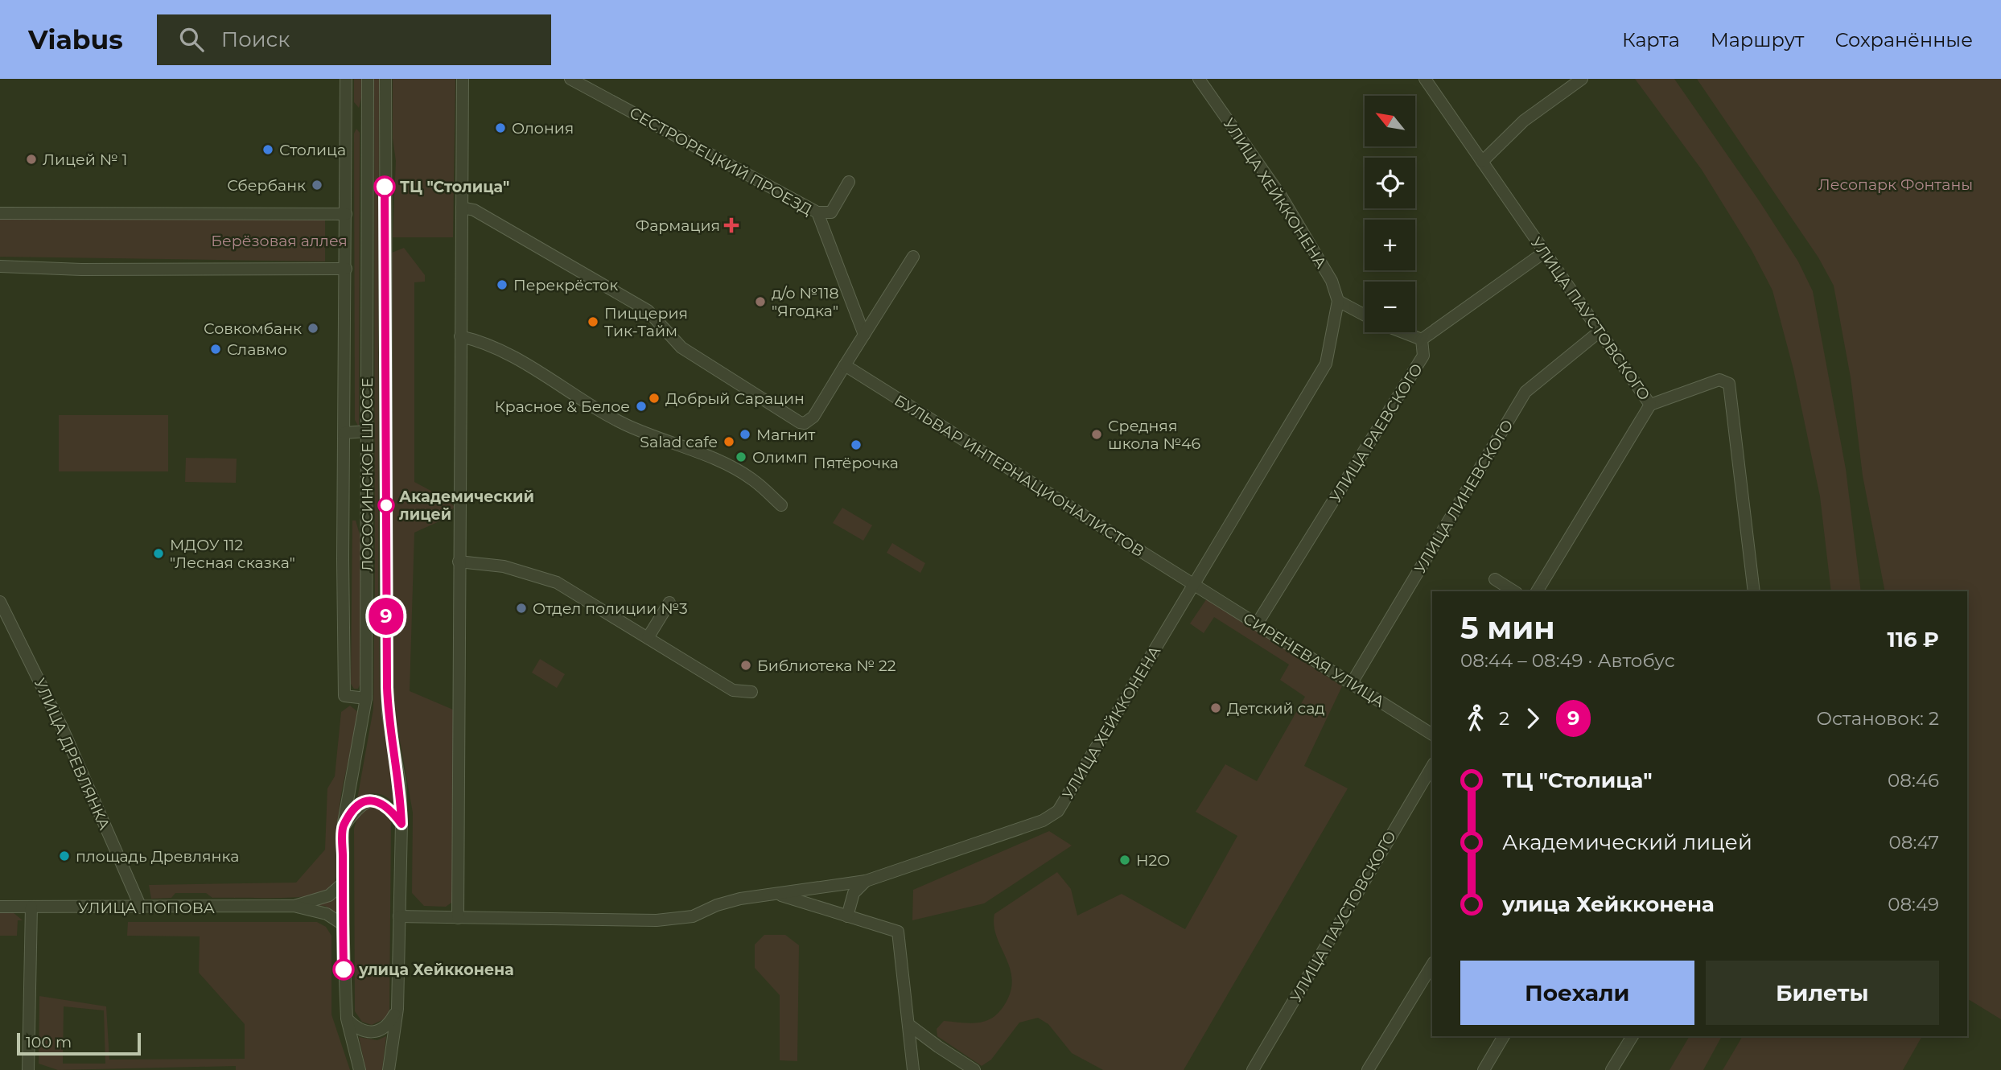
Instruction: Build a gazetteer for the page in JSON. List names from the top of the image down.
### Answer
{
  "streets": {
    "street": [
      "СЕСТРОРЕЦКИЙ ПРОЕЗД",
      "УЛИЦА ХЕЙККОНЕНА",
      "УЛИЦА ПАУСТОВСКОГО",
      "УЛИЦА РАЕВСКОГО",
      "ЛОСОСИНСКОЕ ШОССЕ",
      "БУЛЬВАР ИНТЕРНАЦИОНАЛИСТОВ",
      "УЛИЦА ЛИНЕВСКОГО",
      "СИРЕНЕВАЯ УЛИЦА",
      "УЛИЦА ДРЕВЛЯНКА",
      "УЛИЦА ПОПОВА"
    ]
  },
  "crossings": [
    ["УЛИЦА ХЕЙККОНЕНА", "ЛОСОСИНСКОЕ ШОССЕ"],
    ["УЛИЦА ХЕЙККОНЕНА", "БУЛЬВАР ИНТЕРНАЦИОНАЛИСТОВ"],
    ["УЛИЦА ХЕЙККОНЕНА", "СИРЕНЕВАЯ УЛИЦА"],
    ["УЛИЦА ПАУСТОВСКОГО", "УЛИЦА РАЕВСКОГО"],
    ["УЛИЦА ПАУСТОВСКОГО", "УЛИЦА ЛИНЕВСКОГО"],
    ["УЛИЦА РАЕВСКОГО", "СИРЕНЕВАЯ УЛИЦА"],
    ["ЛОСОСИНСКОЕ ШОССЕ", "УЛИЦА ПОПОВА"],
    ["БУЛЬВАР ИНТЕРНАЦИОНАЛИСТОВ", "СИРЕНЕВАЯ УЛИЦА"],
    ["УЛИЦА ЛИНЕВСКОГО", "СИРЕНЕВАЯ УЛИЦА"],
    ["УЛИЦА ДРЕВЛЯНКА", "УЛИЦА ПОПОВА"]
  ],
  "parks": ["Лесопарк Фонтаны", "Берёзовая аллея"],
  "places": {
    "other": [
      "Олония",
      "Столица",
      "Лицей № 1",
      "Сбербанк",
      "ТЦ \"Столица\"",
      "Перекрёсток",
      "д/о №118 \"Ягодка\"",
      "Пиццерия Тик-Тайм",
      "Совкомбанк",
      "Славмо",
      "Добрый Сарацин",
      "Красное & Белое",
      "Магнит",
      "Средняя школа №46",
      "Salad cafe",
      "Пятёрочка",
      "Олимп",
      "Академический лицей",
      "МДОУ 112 \"Лесная сказка\"",
      "Отдел полиции №3",
      "Библиотека № 22",
      "Детский сад",
      "площадь Древлянка",
      "H2O",
      "улица Хейкконена"
    ],
    "health": ["Фармация"]
  },
  "lines": ["bus line 9"],
  "scale_bar": "100 m",
  "north": "top left",
  "page": {
    "header": "Viabus",
    "search": "Поиск",
    "nav": ["Карта", "Маршрут", "Сохранённые"],
    "on_map": "9",
    "map_buttons": ["+", "−"],
    "heading": ["5 мин", "08:44 – 08:49 · Автобус", "116 ₽"],
    "legs": ["2", "9", "Остановок: 2"],
    "list": [
      {
        "name": "ТЦ \"Столица\"",
        "value": "08:46"
      },
      {
        "name": "Академический лицей",
        "value": "08:47"
      },
      {
        "name": "улица Хейкконена",
        "value": "08:49"
      }
    ],
    "buttons": ["Поехали", "Билеты"],
    "scale": "100 m"
  }
}
